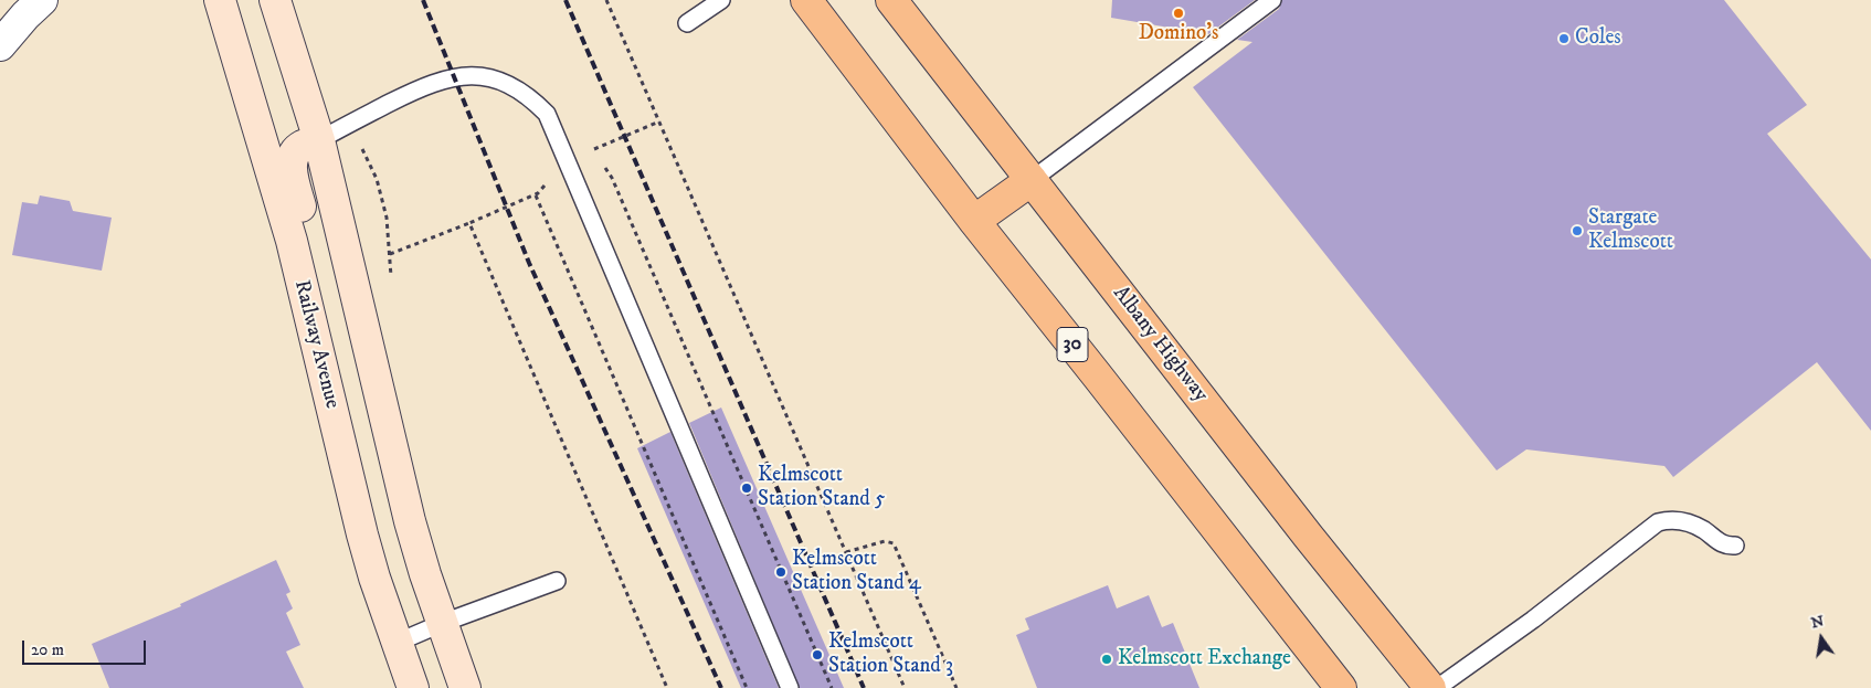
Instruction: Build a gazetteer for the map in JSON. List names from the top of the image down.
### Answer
{
  "streets": {
    "highway": ["30", "Albany Highway"],
    "main road": ["Railway Avenue"]
  },
  "places": [
    "Domino's",
    "Coles",
    "Stargate Kelmscott",
    "Kelmscott Station Stand 5",
    "Kelmscott Station Stand 4",
    "Kelmscott Station Stand 3",
    "Kelmscott Exchange"
  ],
  "scale_bar": "20 m",
  "north": "top"
}
